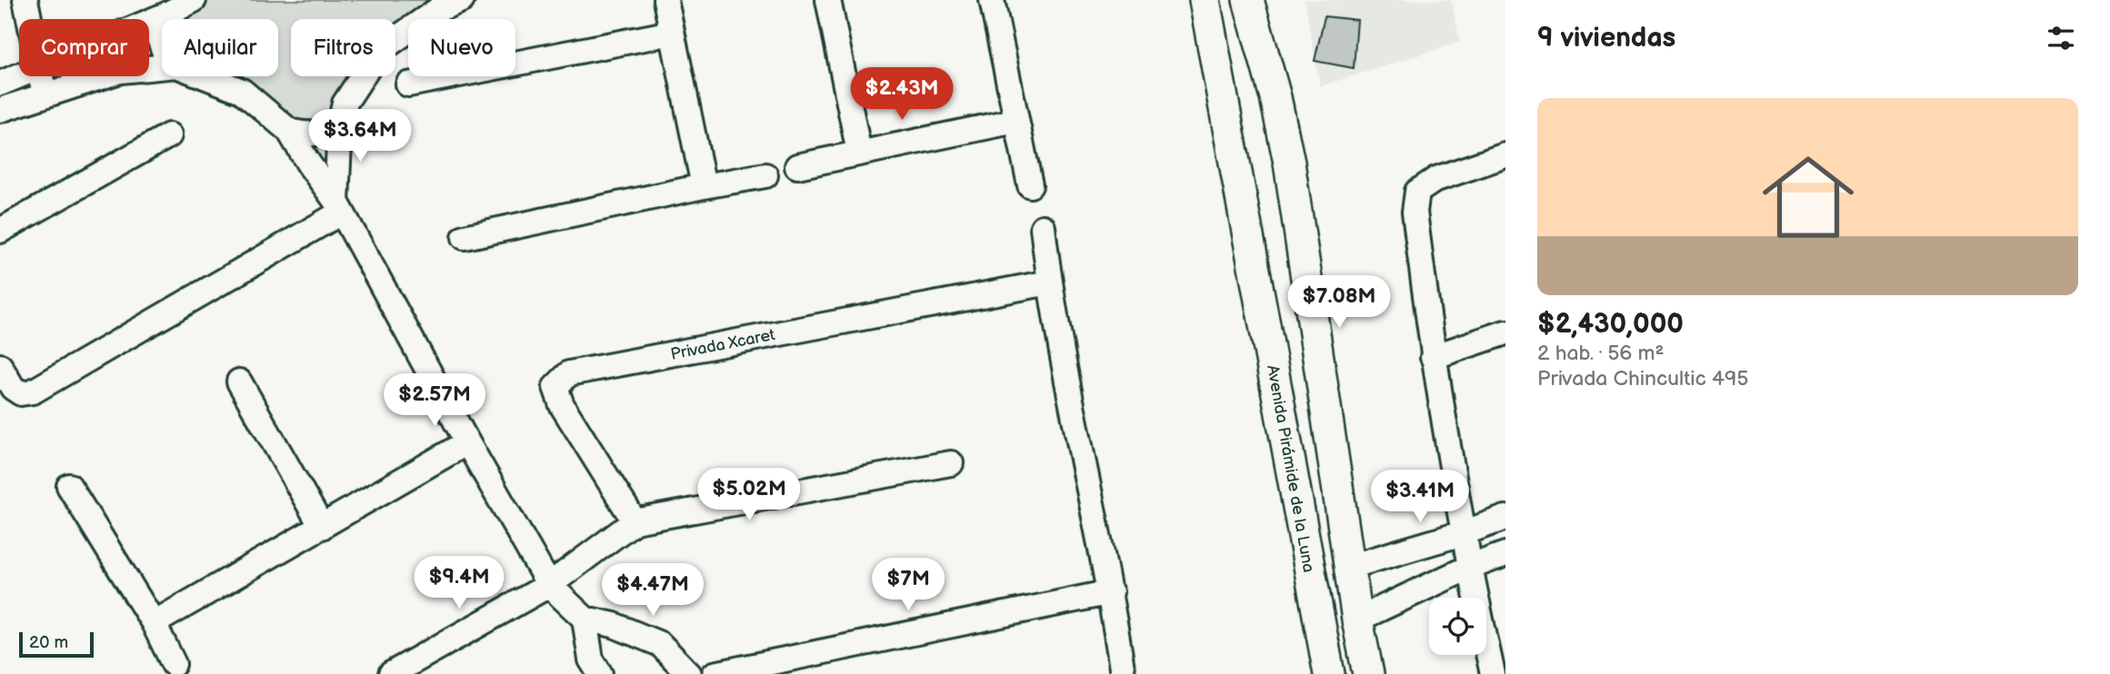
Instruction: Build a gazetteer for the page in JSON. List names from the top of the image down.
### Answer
{
  "streets": {
    "street": ["Privada Xcaret", "Avenida Pirámide de la Luna"]
  },
  "scale_bar": "20 m",
  "page": {
    "heading": "9 viviendas",
    "chip": [
      "Comprar",
      "Alquilar",
      "Filtros",
      "Nuevo"
    ],
    "price": [
      "$2.43M",
      "$3.64M",
      "$7.08M",
      "$2.57M",
      "$5.02M",
      "$3.41M",
      "$9.4M",
      "$7M",
      "$4.47M"
    ],
    "list": [
      {
        "name": "$2,430,000",
        "note": "2 hab. · 56 m² · Privada Chincultic 495"
      }
    ],
    "scale": "20 m"
  }
}
